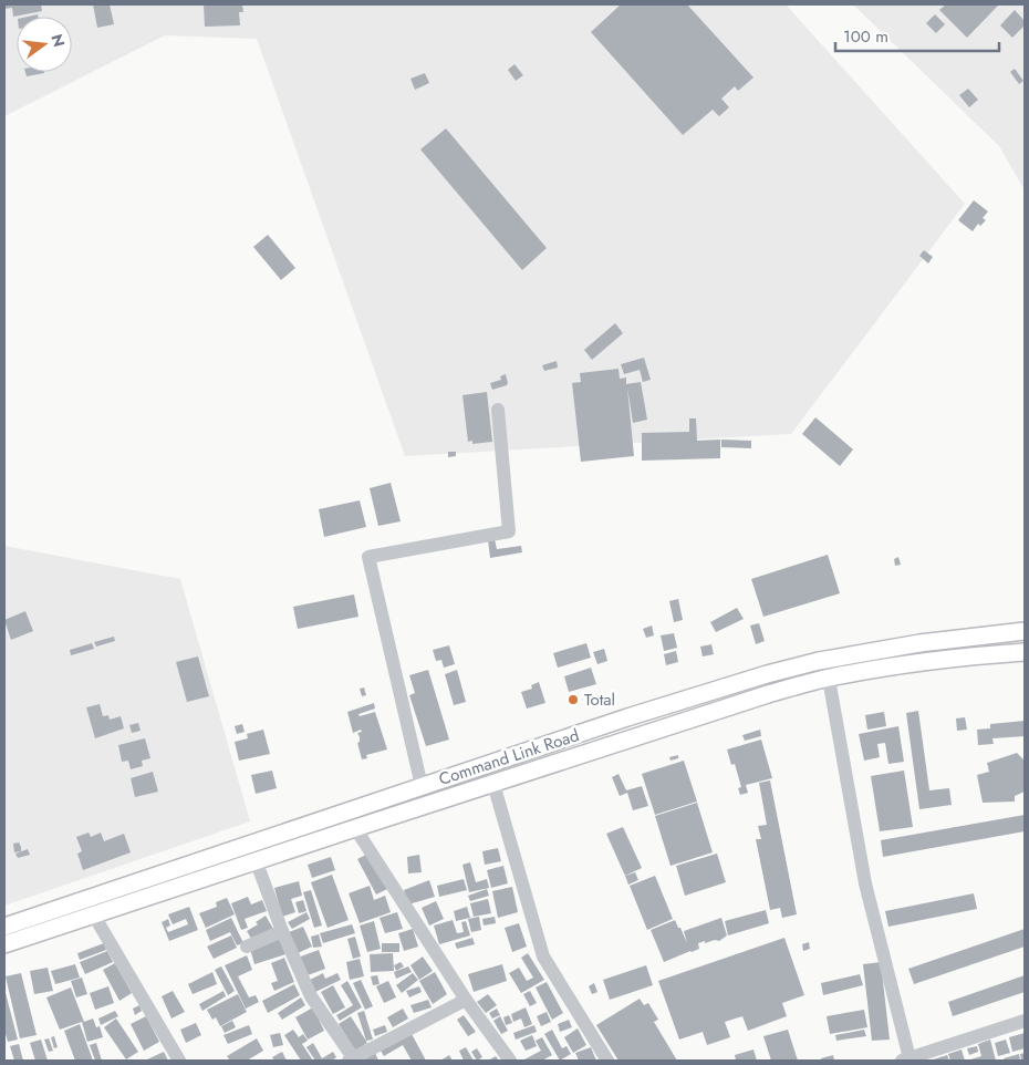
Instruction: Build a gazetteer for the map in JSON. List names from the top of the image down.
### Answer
{
  "streets": {
    "main road": ["Command Link Road"]
  },
  "places": ["Total"],
  "scale_bar": "100 m",
  "north": "right"
}
